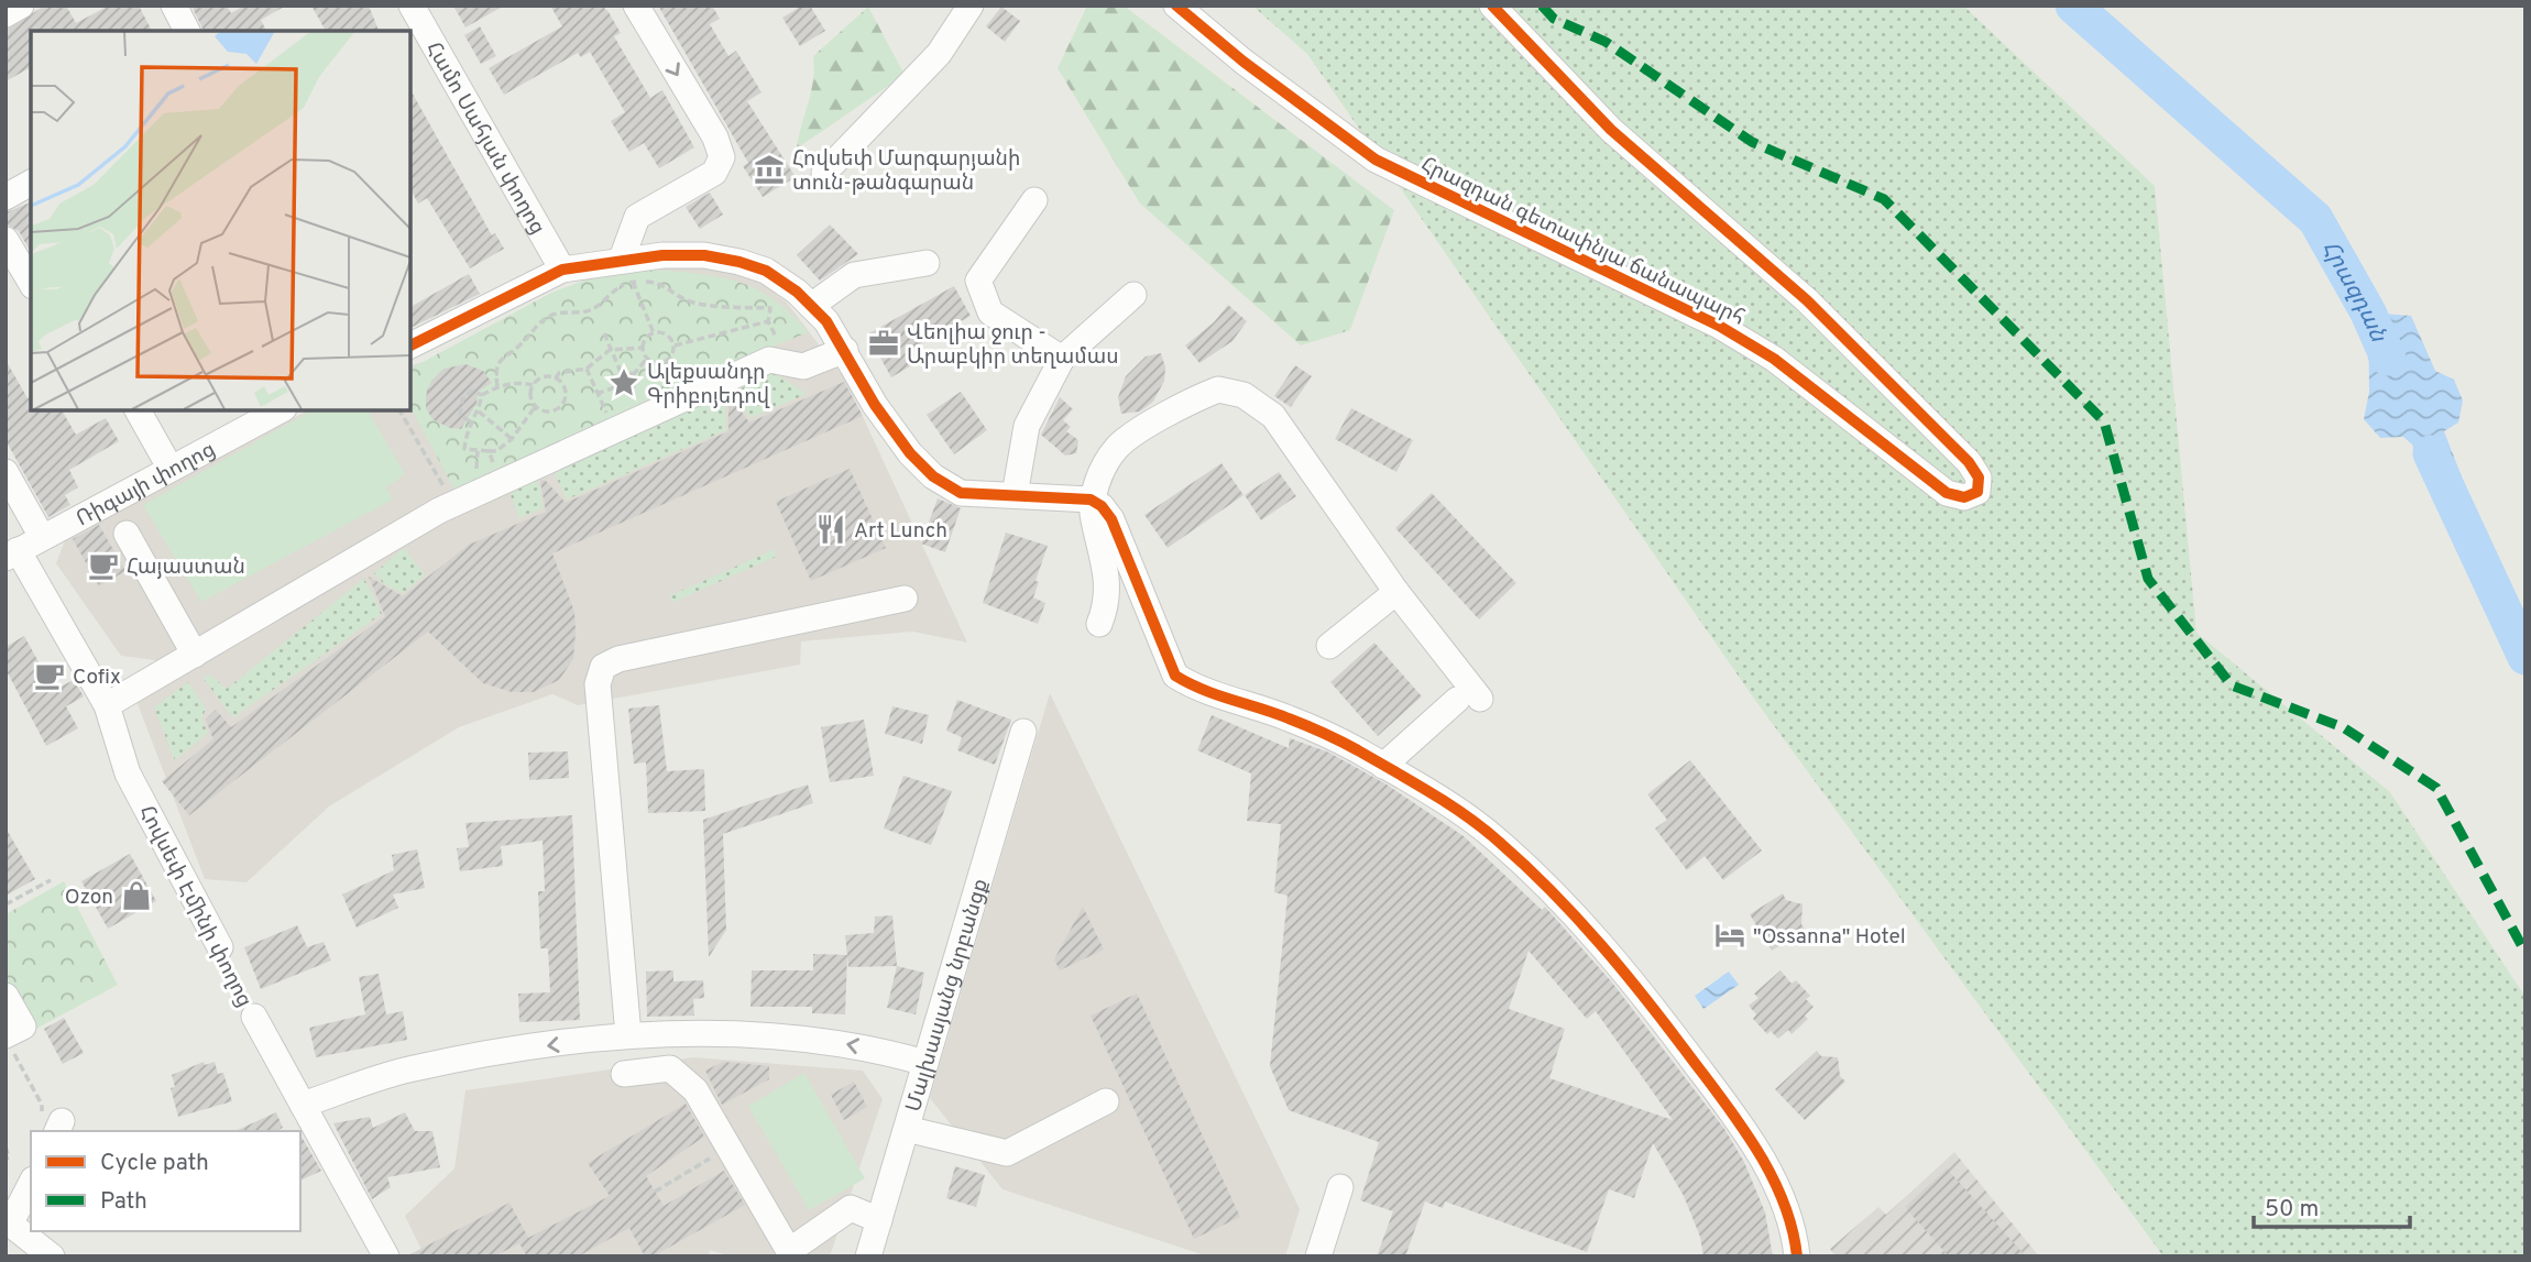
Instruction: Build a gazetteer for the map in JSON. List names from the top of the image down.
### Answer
{
  "streets": {
    "street": [
      "Համո Սահյան փողոց",
      "Հրազդան գետափնյա ճանապարհ",
      "Ռիգայի փողոց",
      "Հովսեփ Էմինի փողոց",
      "Մալխասյանց նրբանցք"
    ]
  },
  "crossings": [
    ["Ռիգայի փողոց", "Հովսեփ Էմինի փողոց"]
  ],
  "water": ["Հրազդան"],
  "places": {
    "museum": ["Հովսեփ Մարգարյանի տուն-թանգարան"],
    "office": ["Վեոլիա ջուր - Արաբկիր տեղամաս"],
    "place": ["Ալեքսանդր Գրիբոյեդով"],
    "restaurant": ["Art Lunch"],
    "cafe": ["Հայաստան", "Cofix"],
    "shop": ["Ozon"],
    "hotel": ["\"Ossanna\" Hotel"]
  },
  "legend": ["Cycle path", "Path"],
  "scale_bar": "50 m"
}
